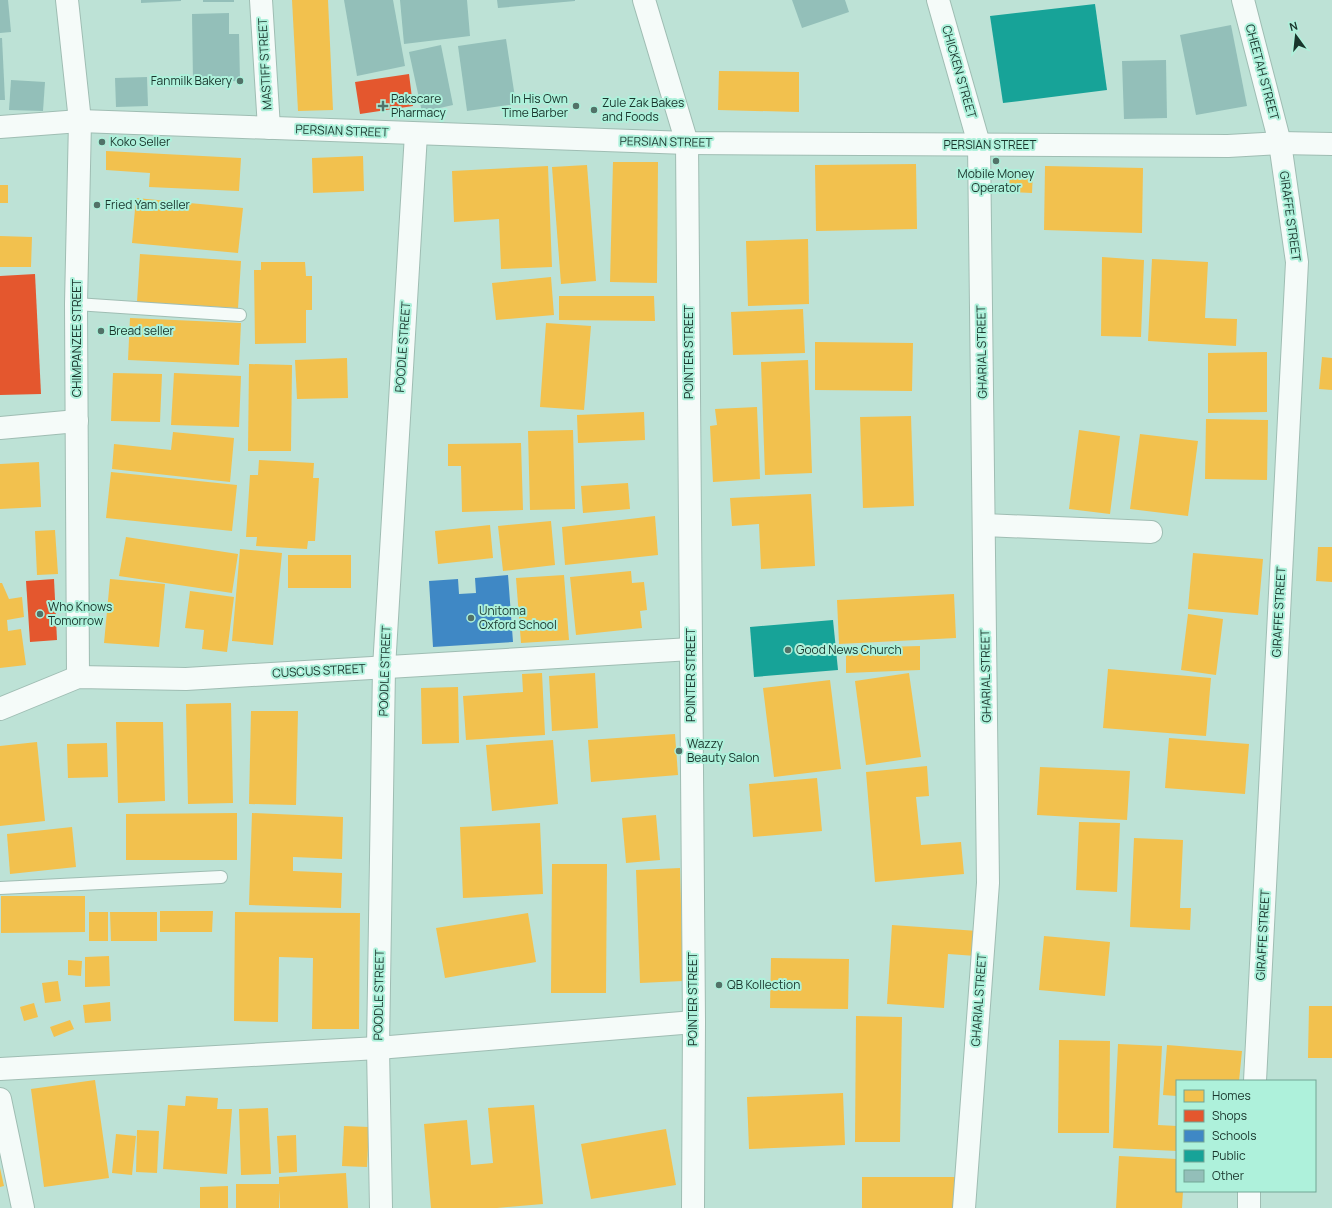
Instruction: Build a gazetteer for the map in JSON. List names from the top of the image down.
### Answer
{
  "streets": {
    "street": [
      "MASTIFF STREET",
      "CHICKEN STREET",
      "CHEETAH STREET",
      "PERSIAN STREET",
      "GIRAFFE STREET",
      "CHIMPANZEE STREET",
      "POODLE STREET",
      "POINTER STREET",
      "GHARIAL STREET",
      "CUSCUS STREET"
    ]
  },
  "crossings": [
    ["MASTIFF STREET", "PERSIAN STREET"],
    ["CHICKEN STREET", "PERSIAN STREET"],
    ["CHICKEN STREET", "GHARIAL STREET"],
    ["CHEETAH STREET", "PERSIAN STREET"],
    ["CHEETAH STREET", "GIRAFFE STREET"],
    ["PERSIAN STREET", "GIRAFFE STREET"],
    ["PERSIAN STREET", "CHIMPANZEE STREET"],
    ["PERSIAN STREET", "POODLE STREET"],
    ["PERSIAN STREET", "POINTER STREET"],
    ["PERSIAN STREET", "GHARIAL STREET"],
    ["CHIMPANZEE STREET", "CUSCUS STREET"],
    ["POODLE STREET", "CUSCUS STREET"],
    ["POINTER STREET", "CUSCUS STREET"]
  ],
  "places": {
    "other": [
      "Fanmilk Bakery",
      "In His Own Time Barber",
      "Zule Zak Bakes and Foods",
      "Koko Seller",
      "Mobile Money Operator",
      "Fried Yam seller",
      "Bread seller",
      "Who Knows Tomorrow",
      "Unitoma Oxford School",
      "Good News Church",
      "Wazzy Beauty Salon",
      "QB Kollection"
    ],
    "health": ["Pakscare Pharmacy"]
  },
  "legend": [
    "Homes",
    "Shops",
    "Schools",
    "Public",
    "Other"
  ],
  "north": "top"
}
